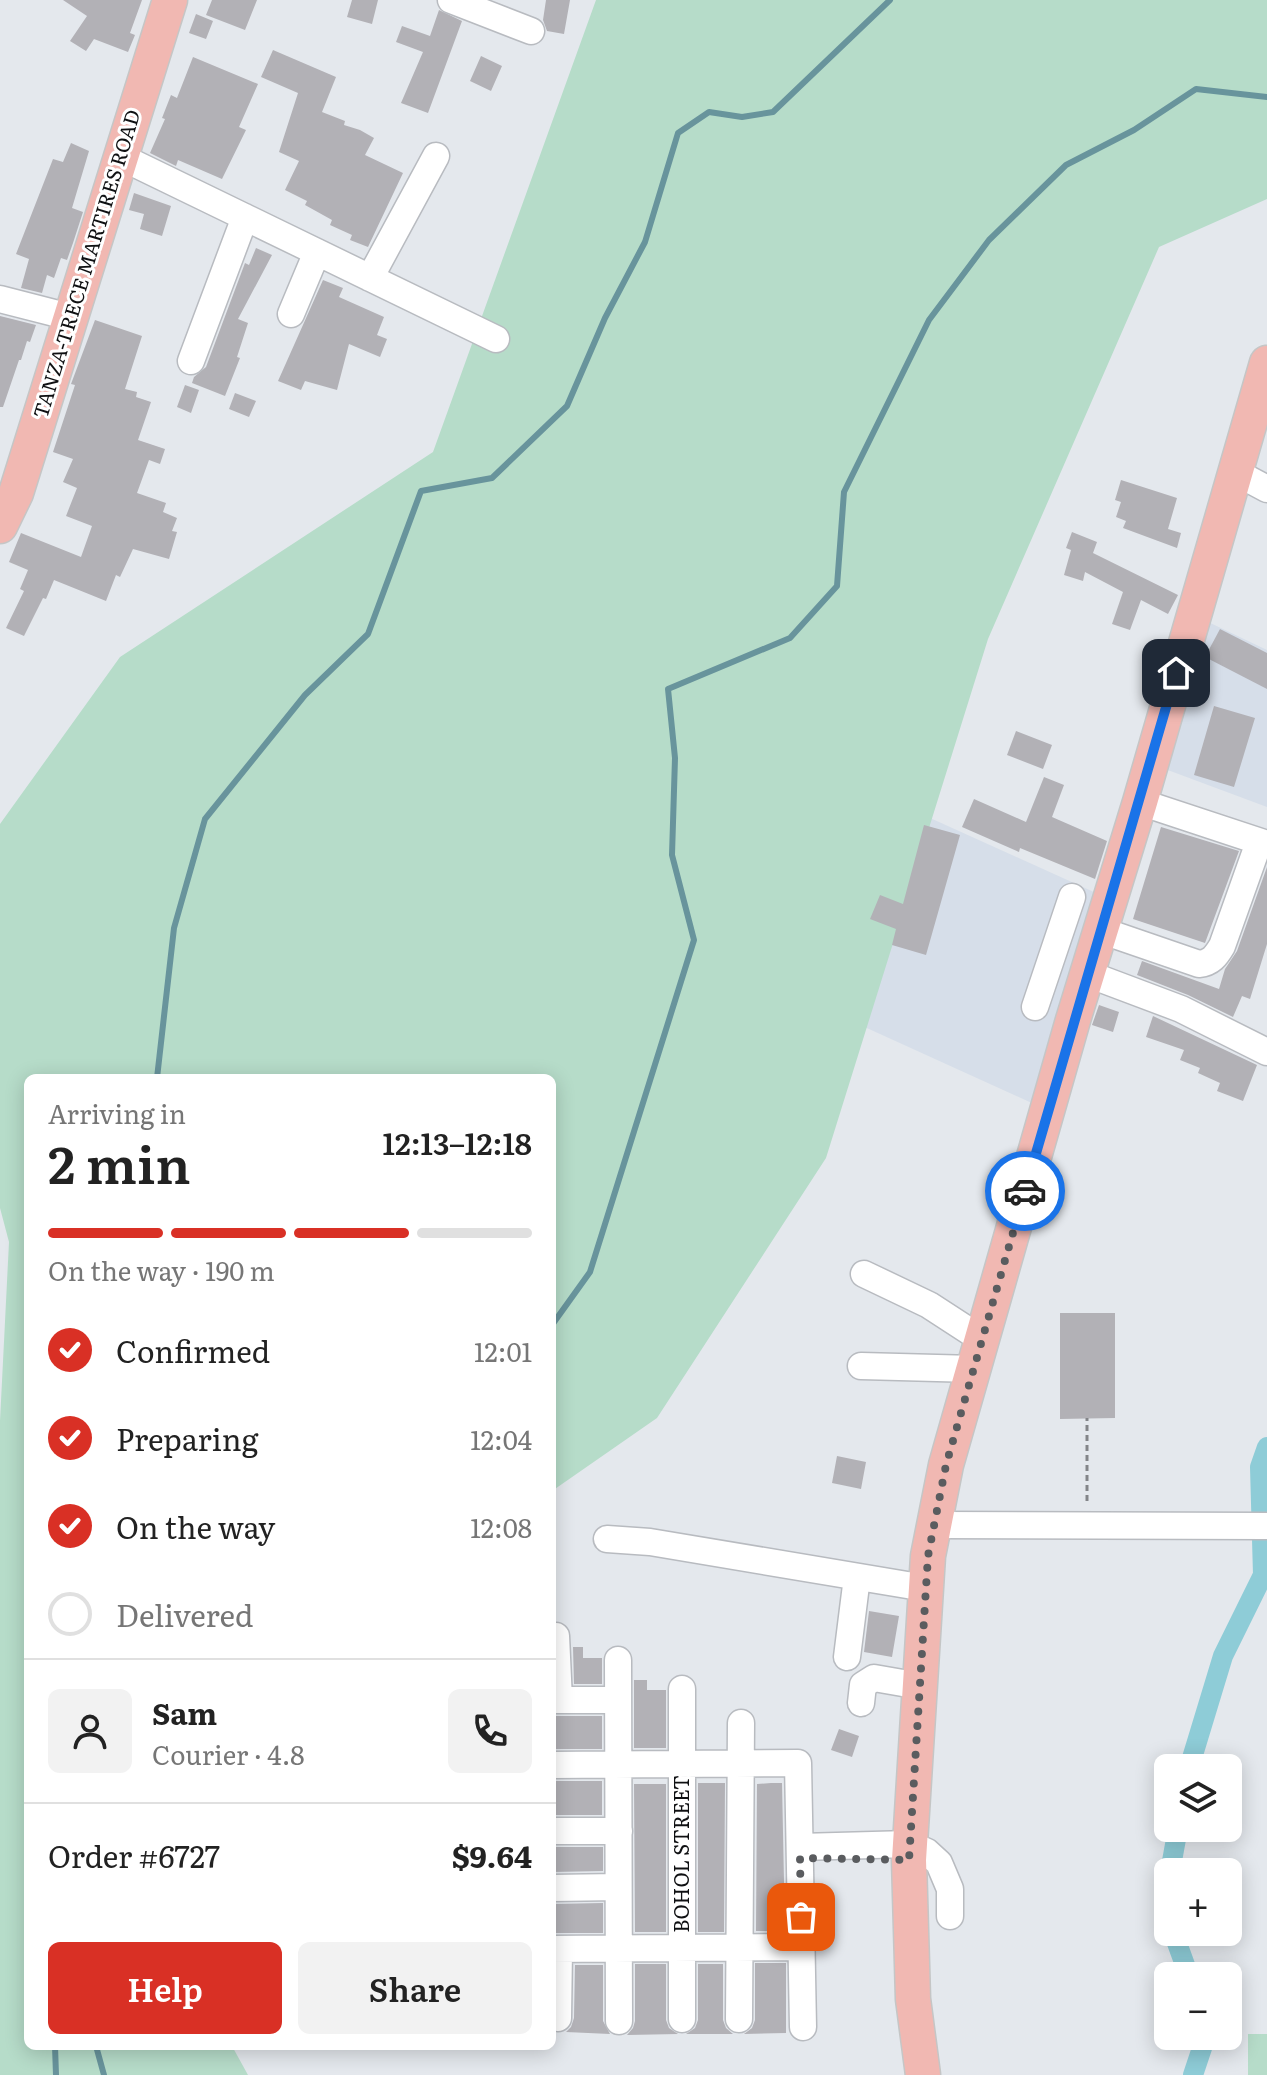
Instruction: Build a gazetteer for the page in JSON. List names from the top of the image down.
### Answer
{
  "streets": {
    "main road": ["TANZA-TRECE MARTIRES ROAD"],
    "street": ["BOHOL STREET"]
  },
  "page": {
    "heading": ["2 min", "Arriving in", "12:13–12:18"],
    "panel": [
      "Sam",
      "Courier · 4.8",
      "Order #6727",
      "$9.64"
    ],
    "bar": "On the way · 190 m",
    "list": [
      ["Confirmed", "12:01"],
      ["Preparing", "12:04"],
      ["On the way", "12:08"],
      "Delivered"
    ],
    "map_buttons": ["+", "−"],
    "buttons": ["Help", "Share"]
  }
}
